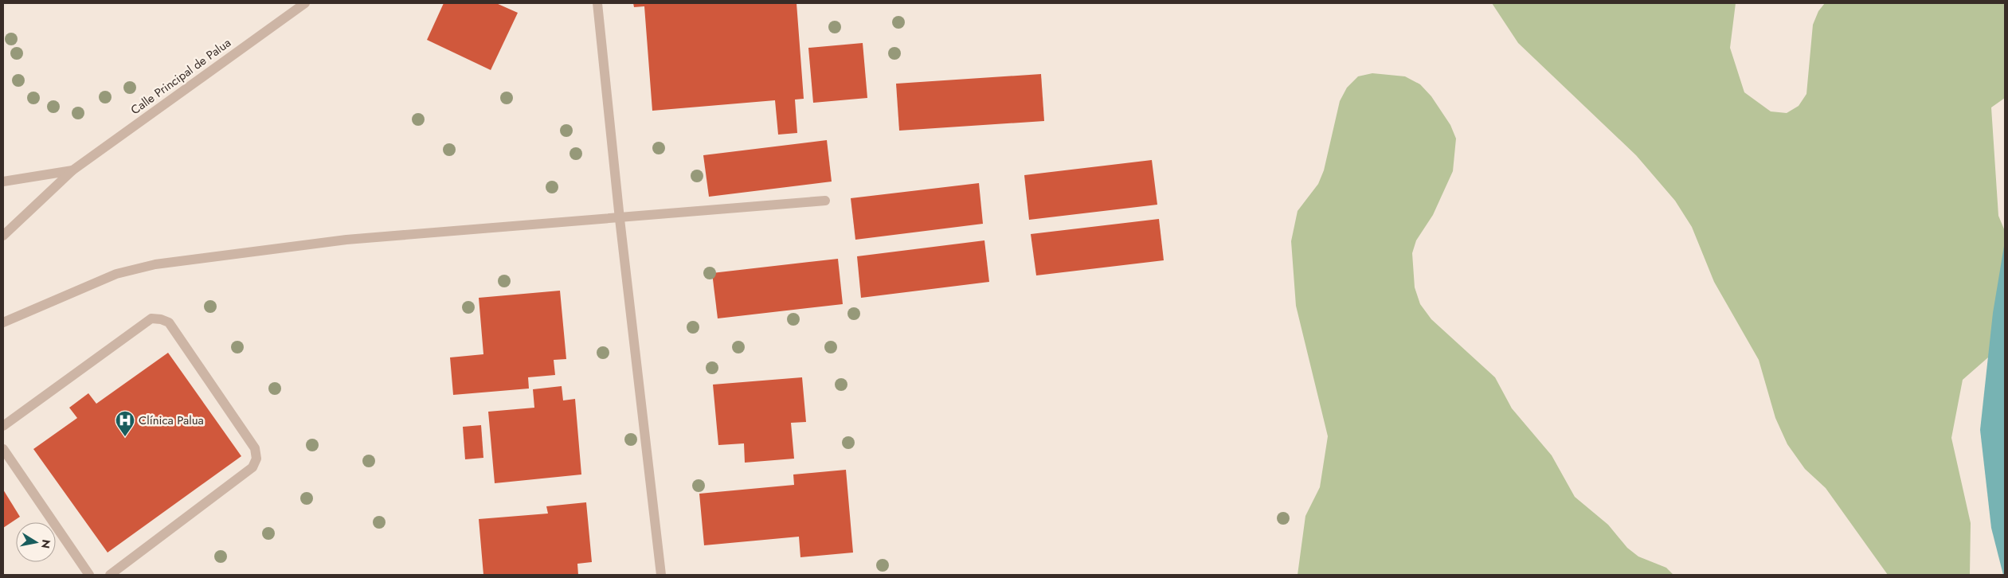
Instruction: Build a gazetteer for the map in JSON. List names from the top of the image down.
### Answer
{
  "streets": {
    "street": ["Calle Principal de Palua"]
  },
  "places": {
    "hospital": ["Clínica Palua"]
  },
  "north": "right"
}
